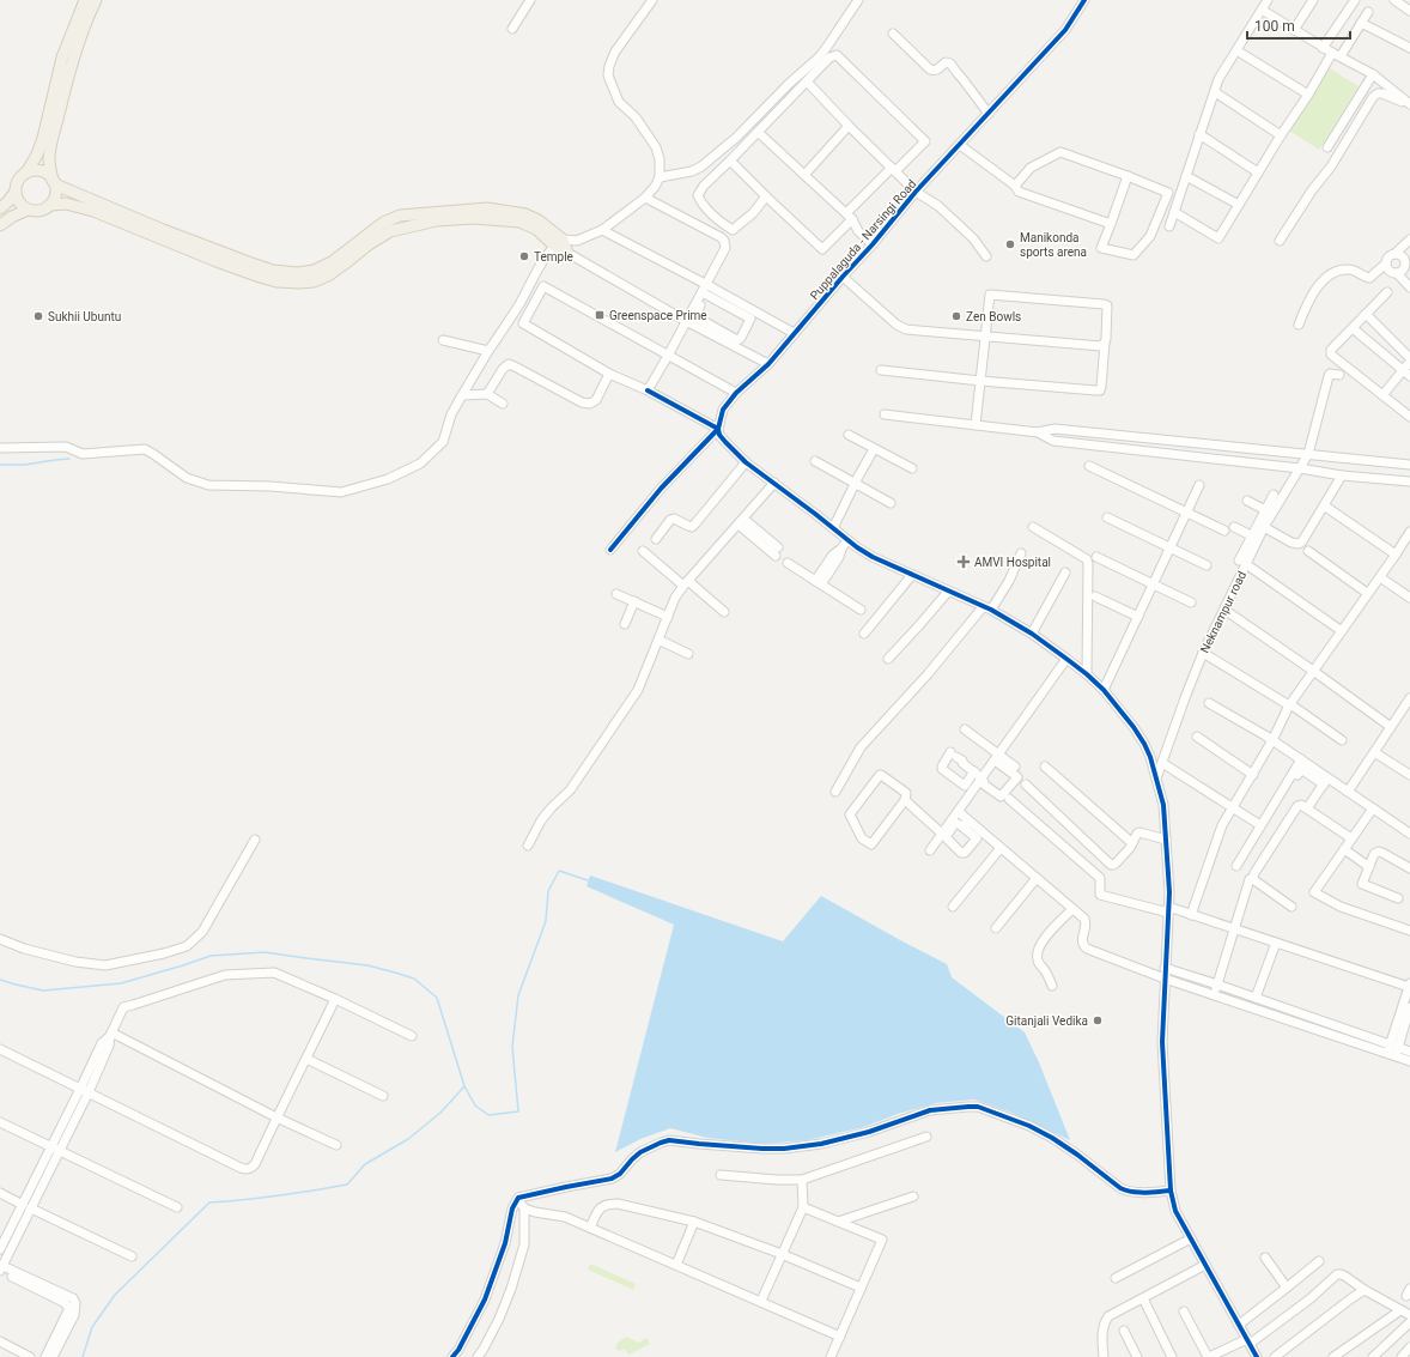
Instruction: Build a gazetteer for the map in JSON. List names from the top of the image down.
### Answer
{
  "streets": {
    "street": ["Puppalaguda - Narsingi Road", "Neknampur road"]
  },
  "places": {
    "other": [
      "Manikonda sports arena",
      "Temple",
      "Sukhii Ubuntu",
      "Zen Bowls",
      "Gitanjali Vedika"
    ],
    "transit": ["Greenspace Prime"],
    "health": ["AMVI Hospital"]
  },
  "scale_bar": "100 m"
}
